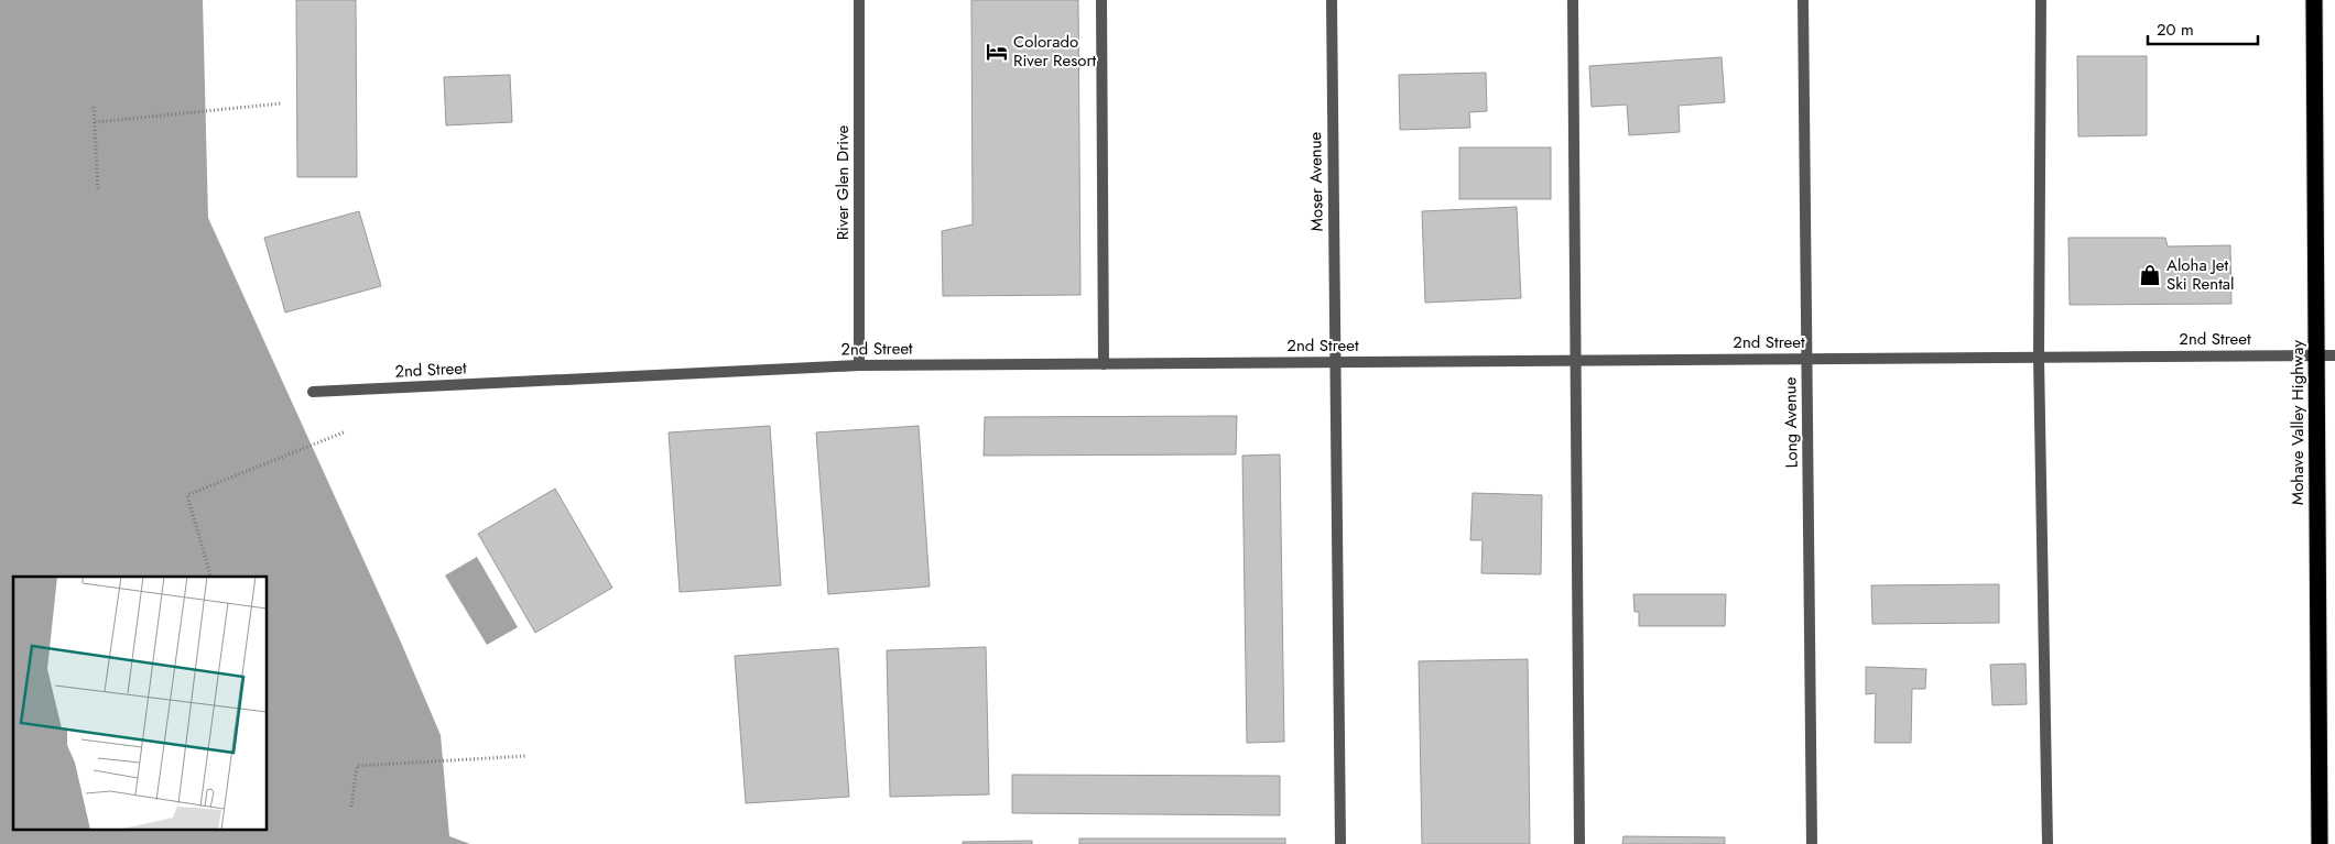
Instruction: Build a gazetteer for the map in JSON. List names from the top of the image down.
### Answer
{
  "streets": {
    "highway": ["Mohave Valley Highway"],
    "street": [
      "Moser Avenue",
      "River Glen Drive",
      "2nd Street",
      "Long Avenue"
    ]
  },
  "crossings": [
    ["Moser Avenue", "2nd Street"],
    ["River Glen Drive", "2nd Street"],
    ["2nd Street", "Long Avenue"],
    ["2nd Street", "Mohave Valley Highway"]
  ],
  "places": {
    "hotel": ["Colorado River Resort"],
    "shop": ["Aloha Jet Ski Rental"]
  },
  "scale_bar": "20 m"
}
